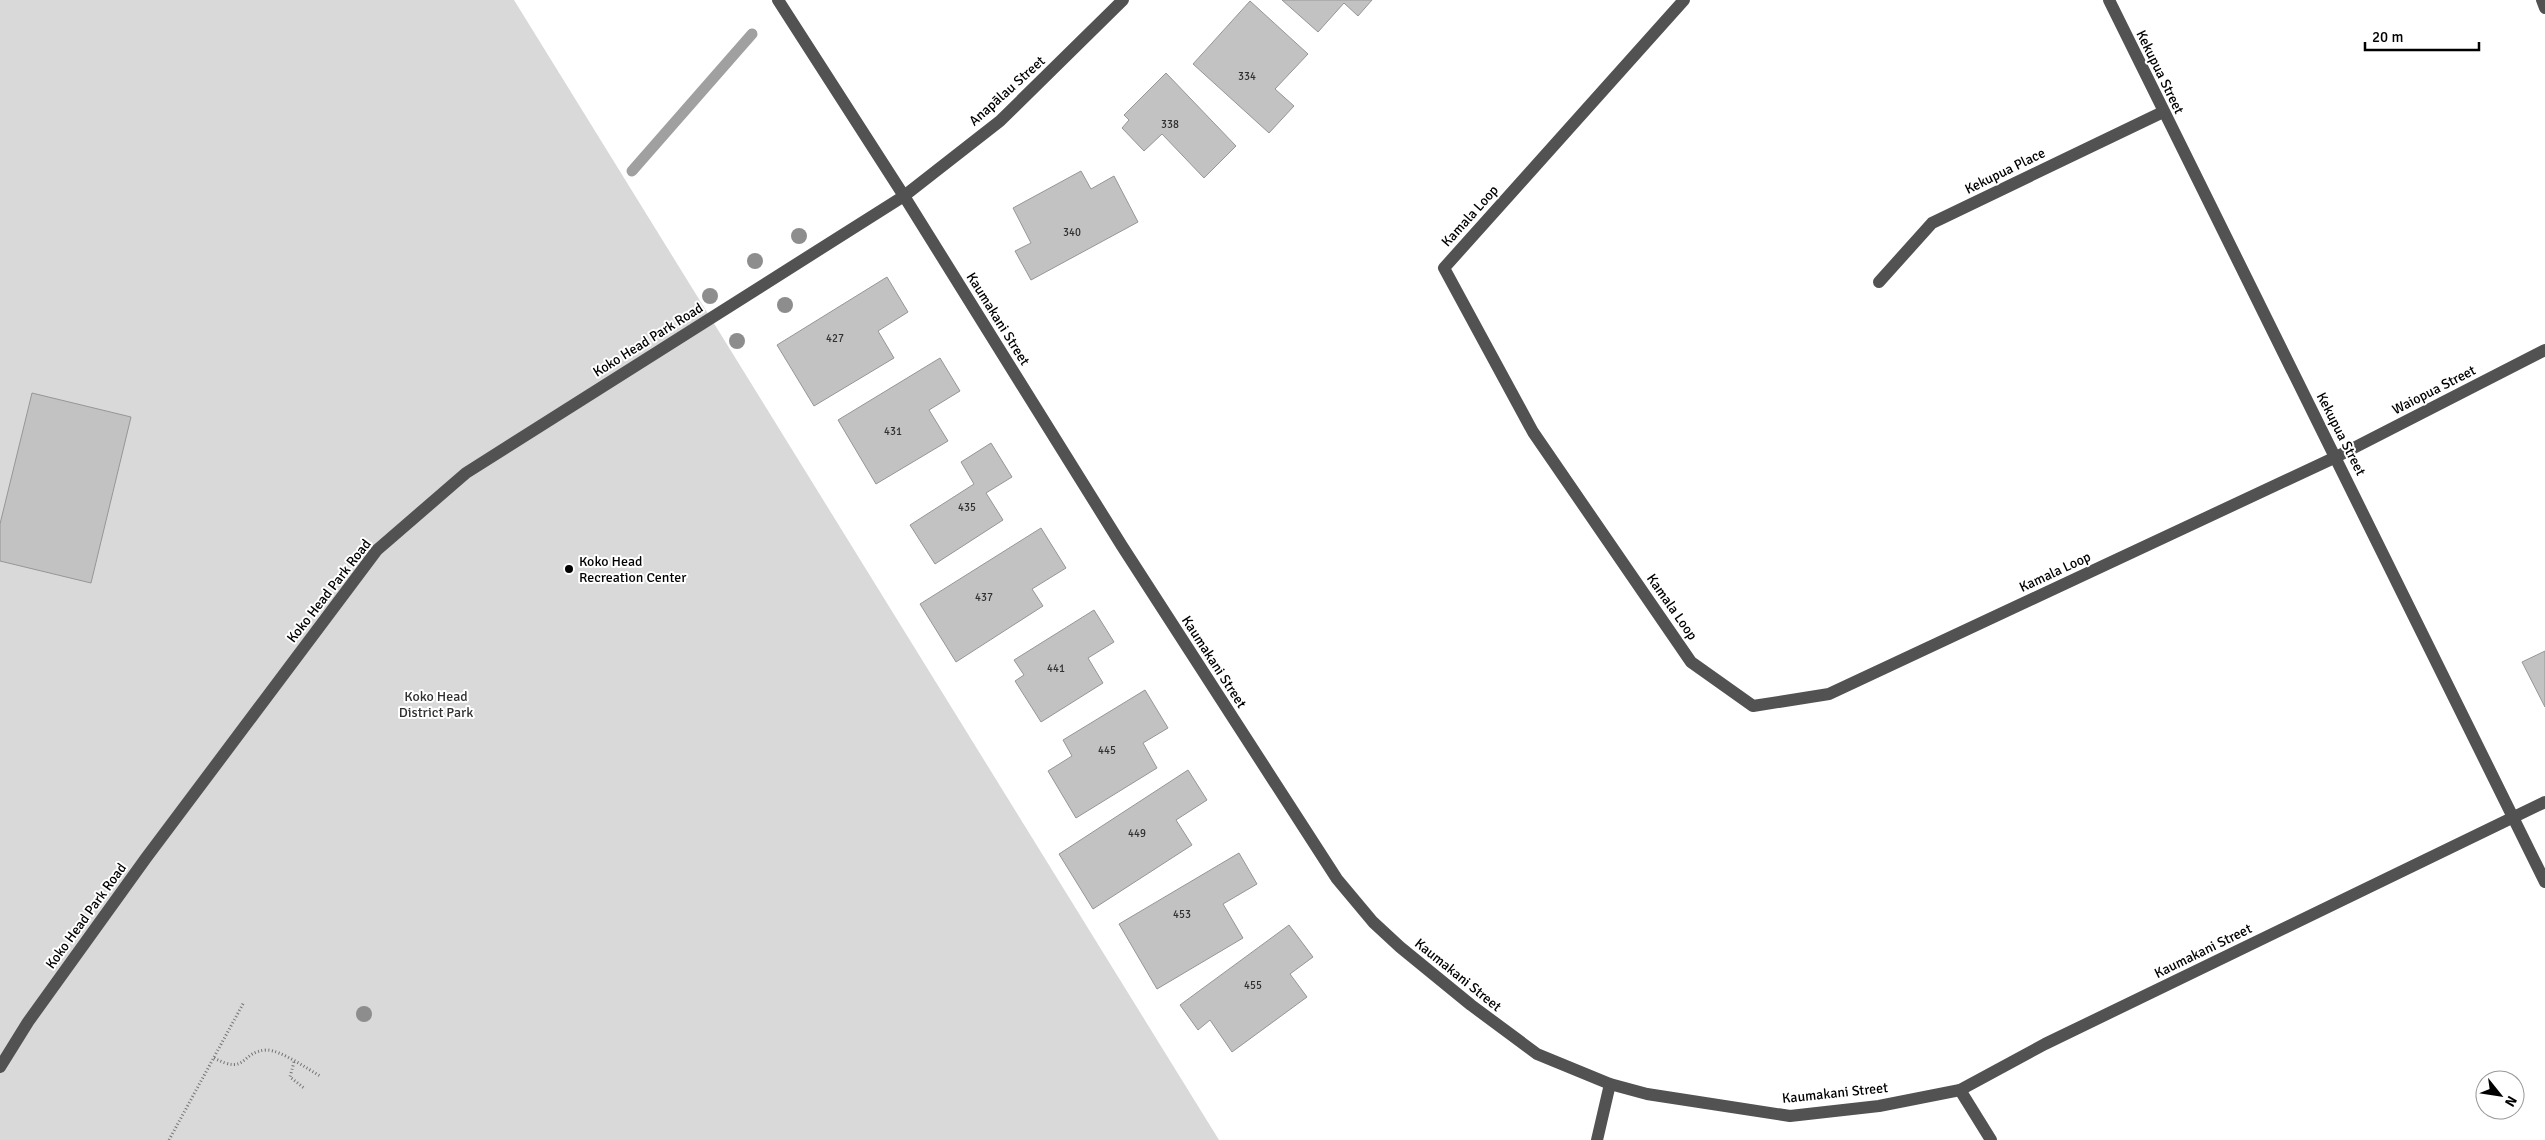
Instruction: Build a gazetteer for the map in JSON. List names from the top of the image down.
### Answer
{
  "streets": {
    "street": [
      "Kekupua Street",
      "Anapālau Street",
      "Kekupua Place",
      "Kamala Loop",
      "Kaumakani Street",
      "Koko Head Park Road",
      "Waiopua Street"
    ]
  },
  "crossings": [
    ["Kekupua Street", "Kekupua Place"],
    ["Kekupua Street", "Kamala Loop"],
    ["Kekupua Street", "Kaumakani Street"],
    ["Kekupua Street", "Waiopua Street"],
    ["Anapālau Street", "Kaumakani Street"],
    ["Anapālau Street", "Koko Head Park Road"],
    ["Kamala Loop", "Waiopua Street"],
    ["Kaumakani Street", "Koko Head Park Road"]
  ],
  "parks": ["Koko Head District Park"],
  "places": ["Koko Head Recreation Center"],
  "house_numbers": [
    "334",
    "338",
    "340",
    "427",
    "431",
    "435",
    "437",
    "441",
    "445",
    "449",
    "453",
    "455"
  ],
  "scale_bar": "20 m",
  "north": "bottom right"
}
